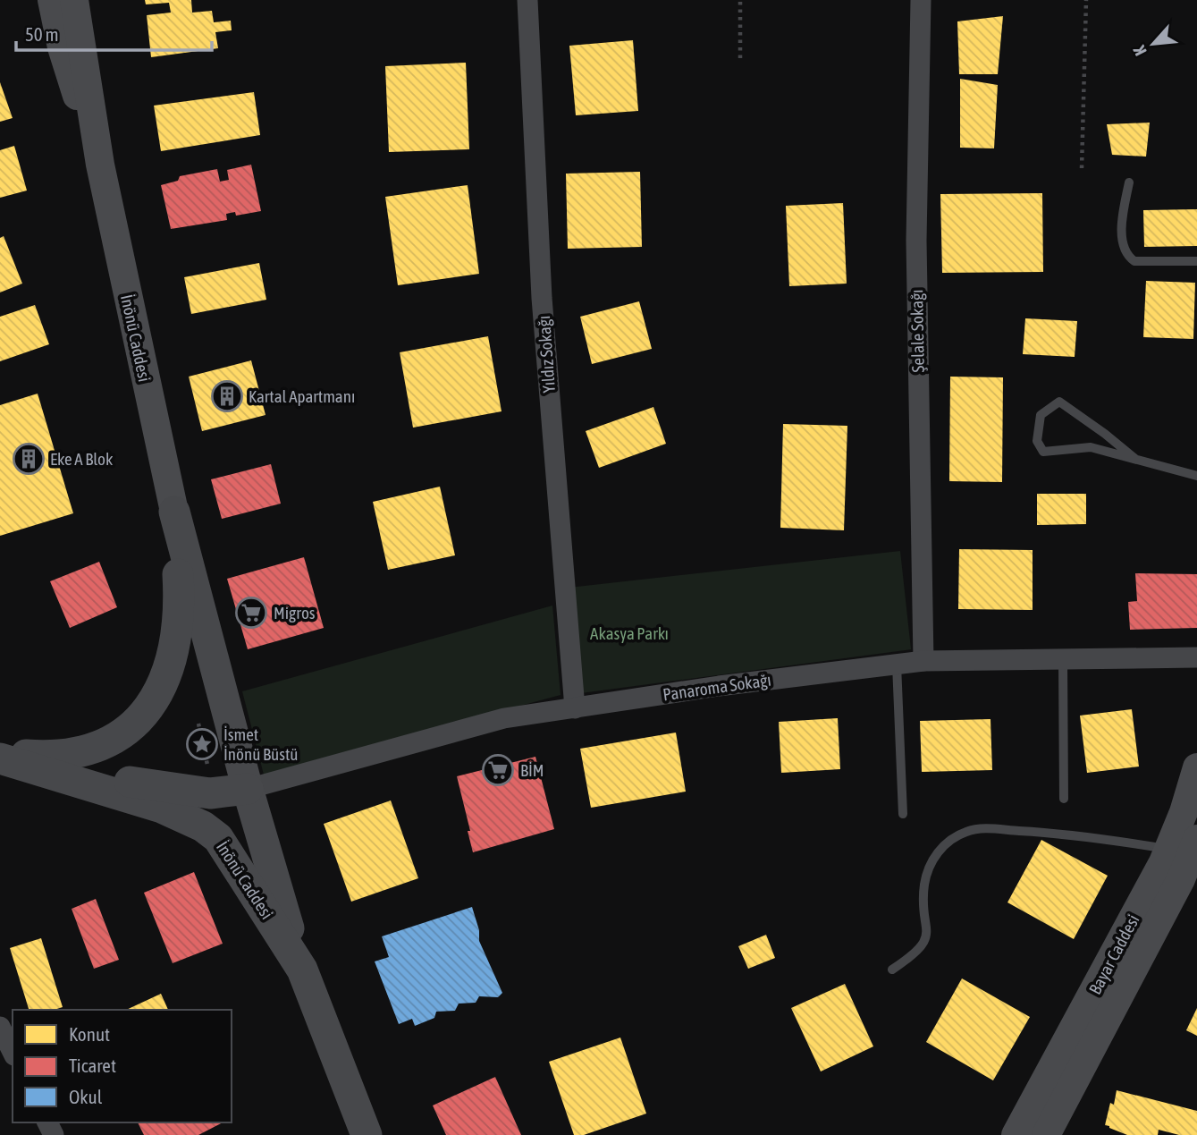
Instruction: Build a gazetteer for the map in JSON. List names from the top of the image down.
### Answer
{
  "streets": {
    "main road": ["İnönü Caddesi", "Bayar Caddesi"],
    "street": ["Şelale Sokağı", "Yıldız Sokağı", "Panaroma Sokağı"]
  },
  "crossings": [
    ["Şelale Sokağı", "Panaroma Sokağı"],
    ["Yıldız Sokağı", "Panaroma Sokağı"]
  ],
  "parks": ["Akasya Parkı"],
  "places": {
    "building": ["Kartal Apartmanı", "Eke A Blok"],
    "supermarket": ["Migros", "BİM"],
    "place": ["İsmet İnönü Büstü"]
  },
  "legend": ["Konut", "Ticaret", "Okul"],
  "scale_bar": "50 m",
  "north": "bottom left"
}
